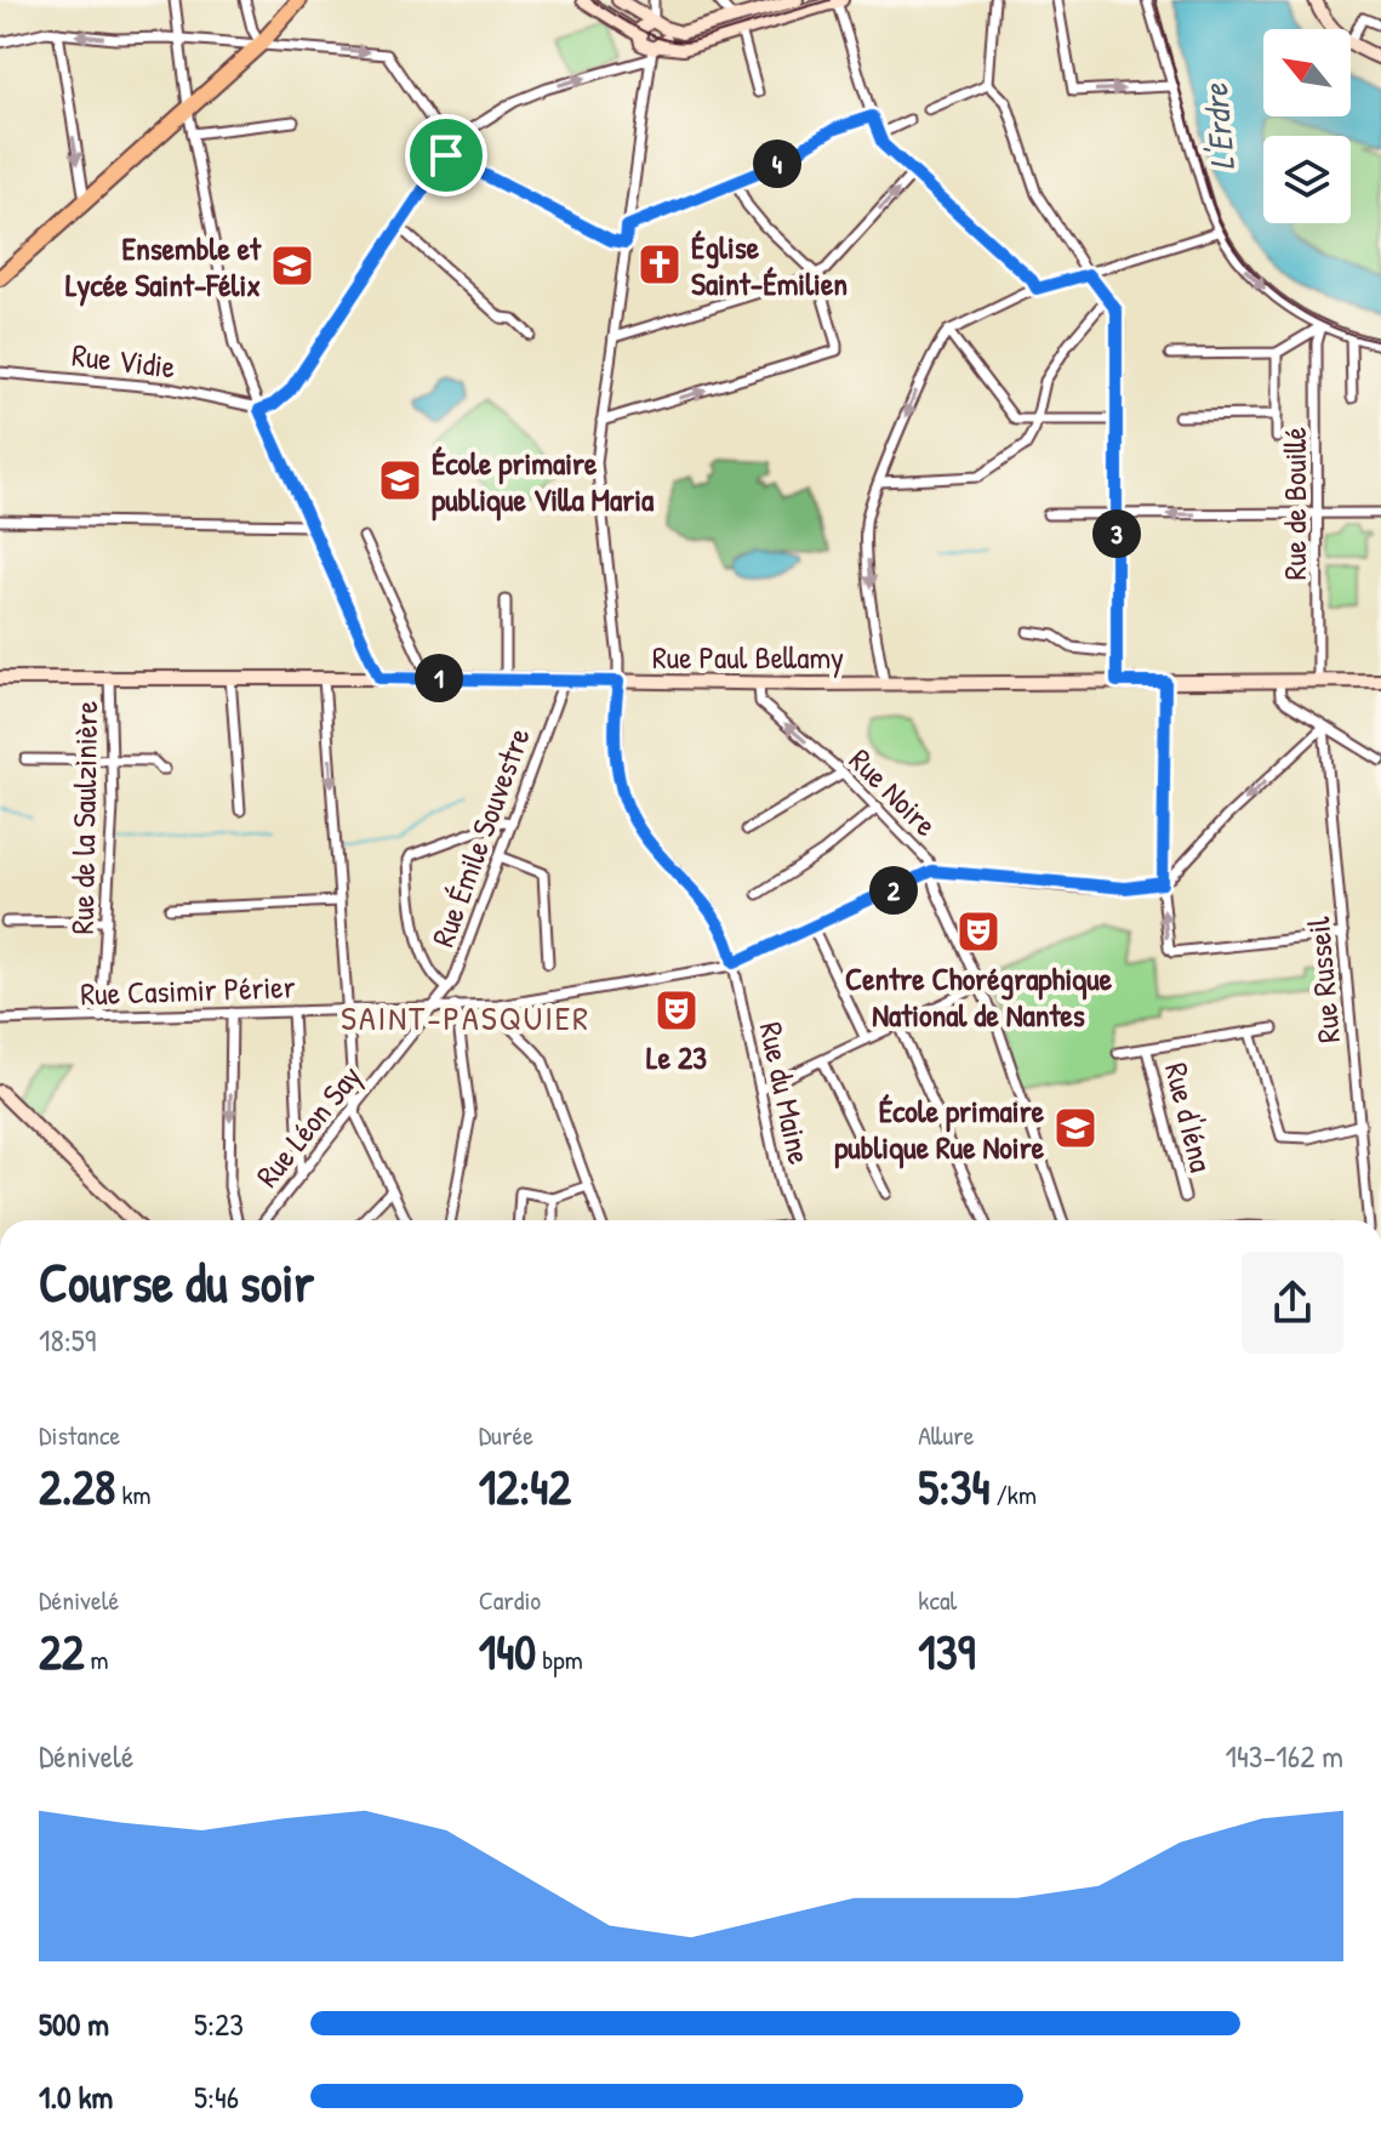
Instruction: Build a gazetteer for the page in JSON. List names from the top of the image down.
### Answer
{
  "streets": {
    "main road": ["Rue Paul Bellamy"],
    "street": [
      "Rue Vidie",
      "Rue de Bouillé",
      "Rue Noire",
      "Rue de la Saulzinière",
      "Rue Émile Souvestre",
      "Rue Russeil",
      "Rue Casimir Périer",
      "Rue du Maine",
      "Rue d'Iéna",
      "Rue Léon Say"
    ]
  },
  "crossings": [
    ["Rue de Bouillé", "Rue Paul Bellamy"],
    ["Rue Paul Bellamy", "Rue Noire"],
    ["Rue Paul Bellamy", "Rue de la Saulzinière"],
    ["Rue Paul Bellamy", "Rue Émile Souvestre"],
    ["Rue Paul Bellamy", "Rue du Maine"],
    ["Rue Noire", "Rue Casimir Périer"],
    ["Rue de la Saulzinière", "Rue Casimir Périer"],
    ["Rue Émile Souvestre", "Rue Casimir Périer"],
    ["Rue Émile Souvestre", "Rue Léon Say"],
    ["Rue Casimir Périer", "Rue du Maine"],
    ["Rue Casimir Périer", "Rue Léon Say"]
  ],
  "districts": ["SAINT-PASQUIER"],
  "water": ["L'Erdre"],
  "places": {
    "church": ["Église Saint-Émilien"],
    "school or university": ["Ensemble et Lycée Saint-Félix", "École primaire publique Villa Maria", "École primaire publique Rue Noire"],
    "theatre": ["Centre Chorégraphique National de Nantes", "Le 23"]
  },
  "north": "top left",
  "page": {
    "pins": [
      "4",
      "3",
      "1",
      "2"
    ],
    "heading": ["Course du soir", "18:59"],
    "stats": [
      ["Distance", "2.28 km"],
      ["Durée", "12:42"],
      ["Allure", "5:34 /km"],
      ["Dénivelé", "22 m"],
      ["Cardio", "140 bpm"],
      ["kcal", "139"]
    ],
    "chart": ["Dénivelé", "143–162 m"],
    "list": [
      {
        "name": "500 m",
        "note": "5:23"
      },
      {
        "name": "1.0 km",
        "note": "5:46"
      }
    ]
  }
}
